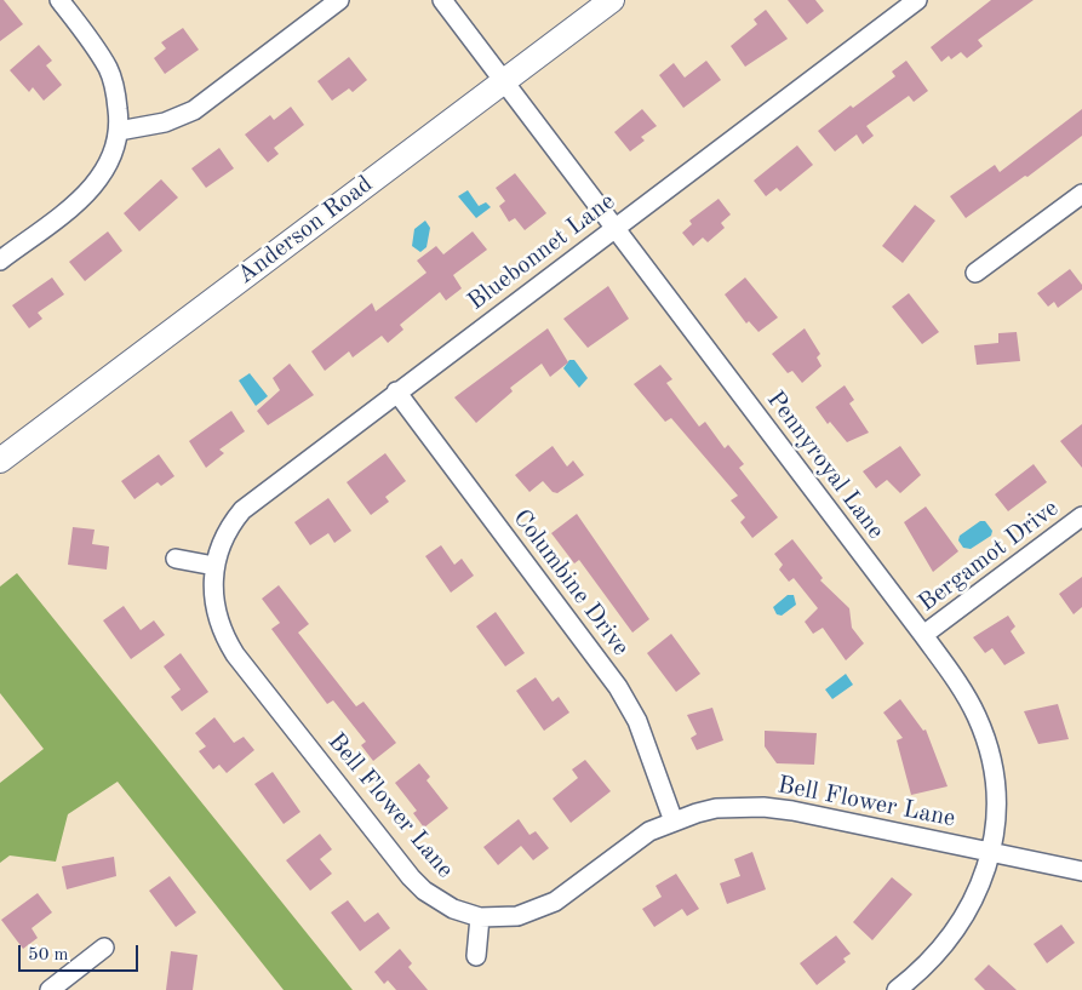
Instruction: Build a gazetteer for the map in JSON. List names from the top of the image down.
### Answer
{
  "streets": {
    "street": [
      "Anderson Road",
      "Bluebonnet Lane",
      "Pennyroyal Lane",
      "Bergamot Drive",
      "Columbine Drive",
      "Bell Flower Lane"
    ]
  },
  "crossings": [
    ["Anderson Road", "Pennyroyal Lane"],
    ["Bluebonnet Lane", "Pennyroyal Lane"],
    ["Bluebonnet Lane", "Columbine Drive"],
    ["Bluebonnet Lane", "Bell Flower Lane"],
    ["Pennyroyal Lane", "Bergamot Drive"],
    ["Pennyroyal Lane", "Bell Flower Lane"],
    ["Columbine Drive", "Bell Flower Lane"]
  ],
  "scale_bar": "50 m"
}
